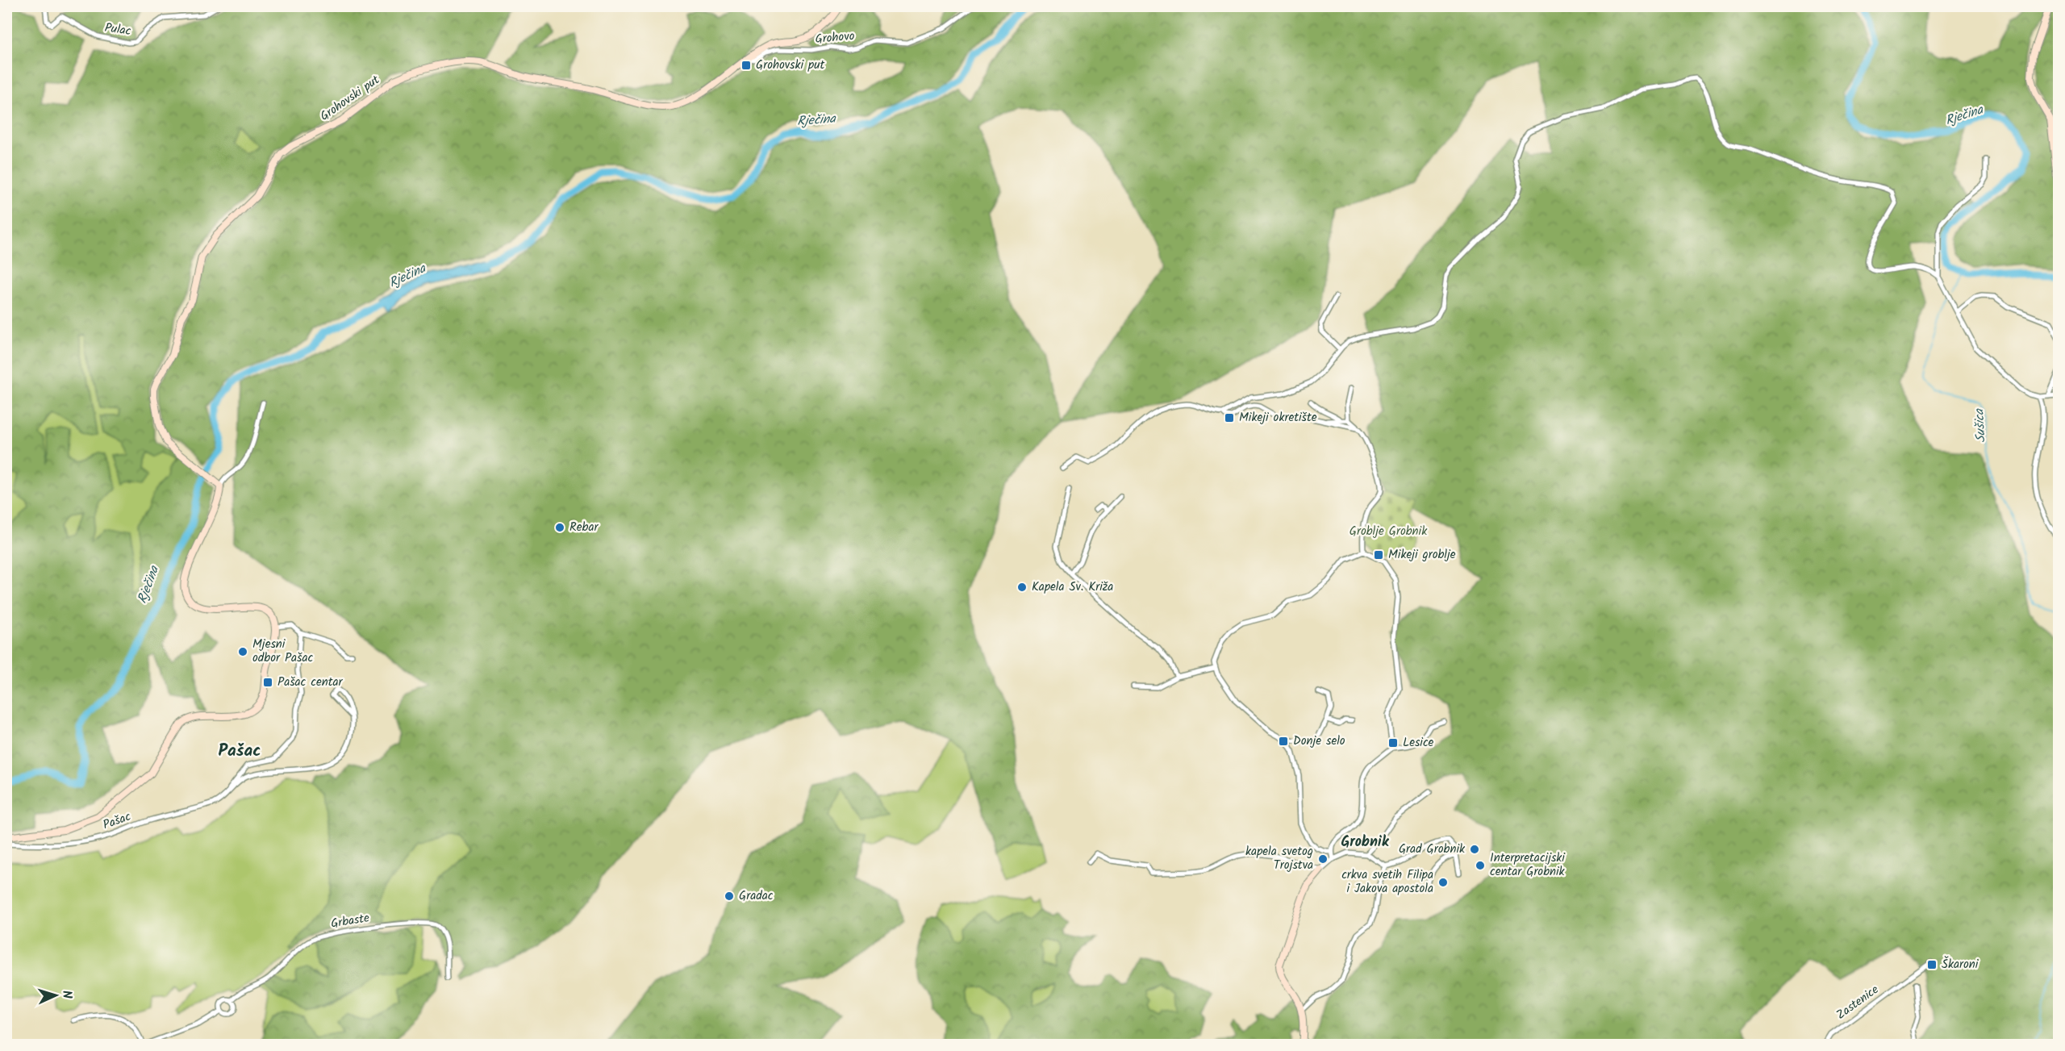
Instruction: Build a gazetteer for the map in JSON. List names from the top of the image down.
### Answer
{
  "streets": {
    "main road": ["Grohovski put"],
    "street": [
      "Pulac",
      "Grohovo",
      "Pašac",
      "Grbaste",
      "Zastenice"
    ]
  },
  "crossings": [
    ["Grohovo", "Grohovski put"]
  ],
  "districts": ["Pašac", "Grobnik"],
  "water": ["Rječina", "Sušica"],
  "parks": ["Groblje Grobnik"],
  "places": {
    "transit": [
      "Grohovski put",
      "Mikeji okretište",
      "Mikeji groblje",
      "Pašac centar",
      "Donje selo",
      "Lesice",
      "Škaroni"
    ],
    "other": [
      "Rebar",
      "Kapela Sv. Križa",
      "Mjesni odbor Pašac",
      "Grad Grobnik",
      "kapela svetog Trojstva",
      "Interpretacijski centar Grobnik",
      "crkva svetih Filipa i Jakova apostola",
      "Gradac"
    ]
  },
  "north": "right"
}
